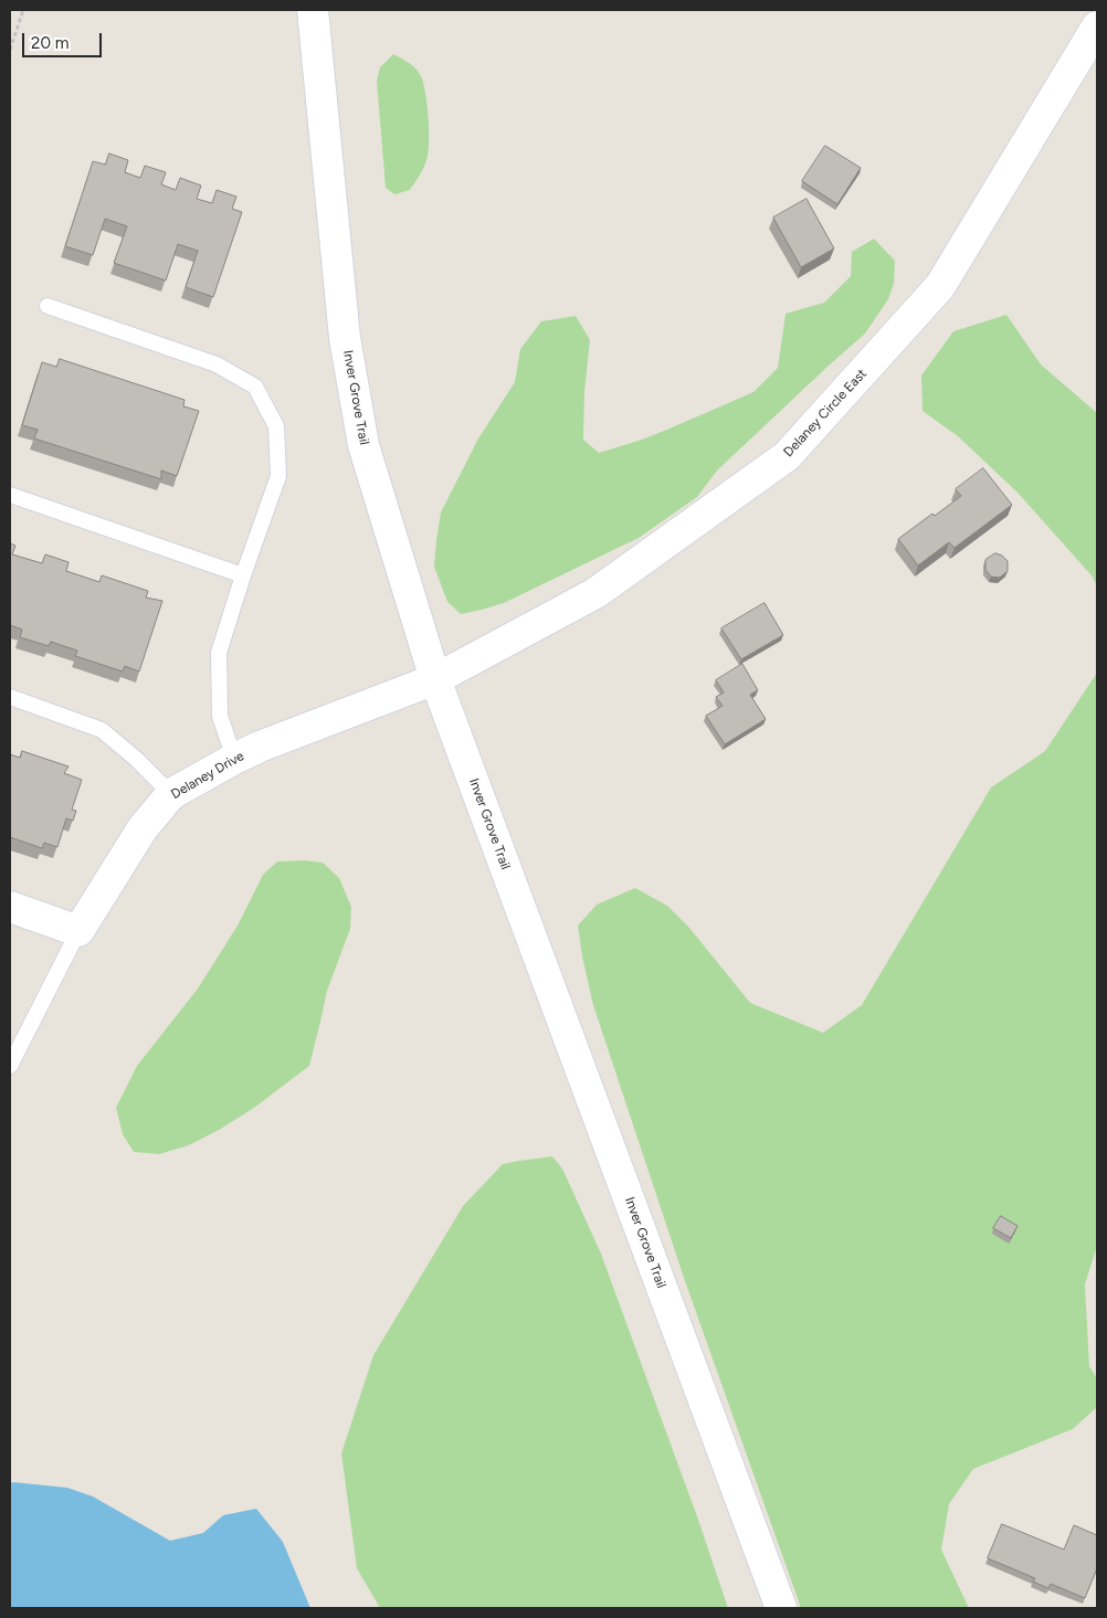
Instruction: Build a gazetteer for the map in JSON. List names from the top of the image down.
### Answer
{
  "streets": {
    "street": ["Inver Grove Trail", "Delaney Circle East", "Delaney Drive"]
  },
  "crossings": [
    ["Inver Grove Trail", "Delaney Circle East"],
    ["Inver Grove Trail", "Delaney Drive"],
    ["Delaney Circle East", "Delaney Drive"]
  ],
  "scale_bar": "20 m"
}
